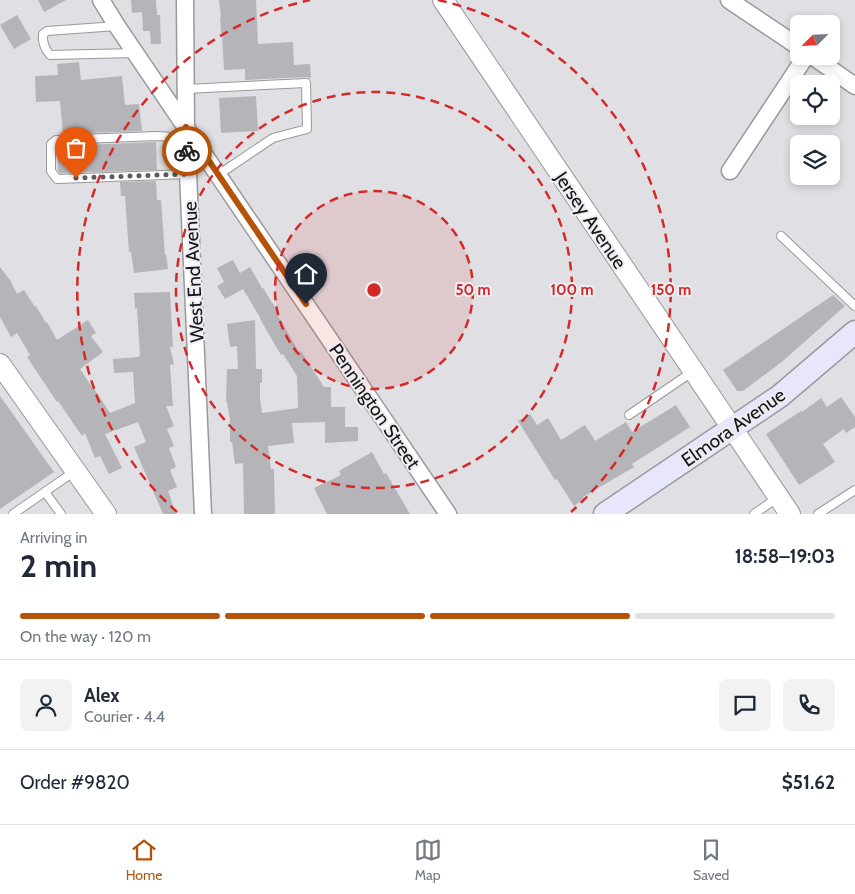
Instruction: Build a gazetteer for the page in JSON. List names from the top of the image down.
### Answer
{
  "streets": {
    "main road": ["Elmora Avenue"],
    "street": ["Jersey Avenue", "West End Avenue", "Pennington Street"]
  },
  "crossings": [
    ["Jersey Avenue", "Elmora Avenue"],
    ["West End Avenue", "Pennington Street"]
  ],
  "north": "bottom left",
  "page": {
    "heading": ["2 min", "Arriving in", "18:58–19:03"],
    "panel": [
      "Alex",
      "Courier · 4.4",
      "Order #9820",
      "$51.62"
    ],
    "bar": "On the way · 120 m",
    "tabs": ["Home", "Map", "Saved"]
  },
  "rings": ["50 m", "100 m", "150 m"]
}
